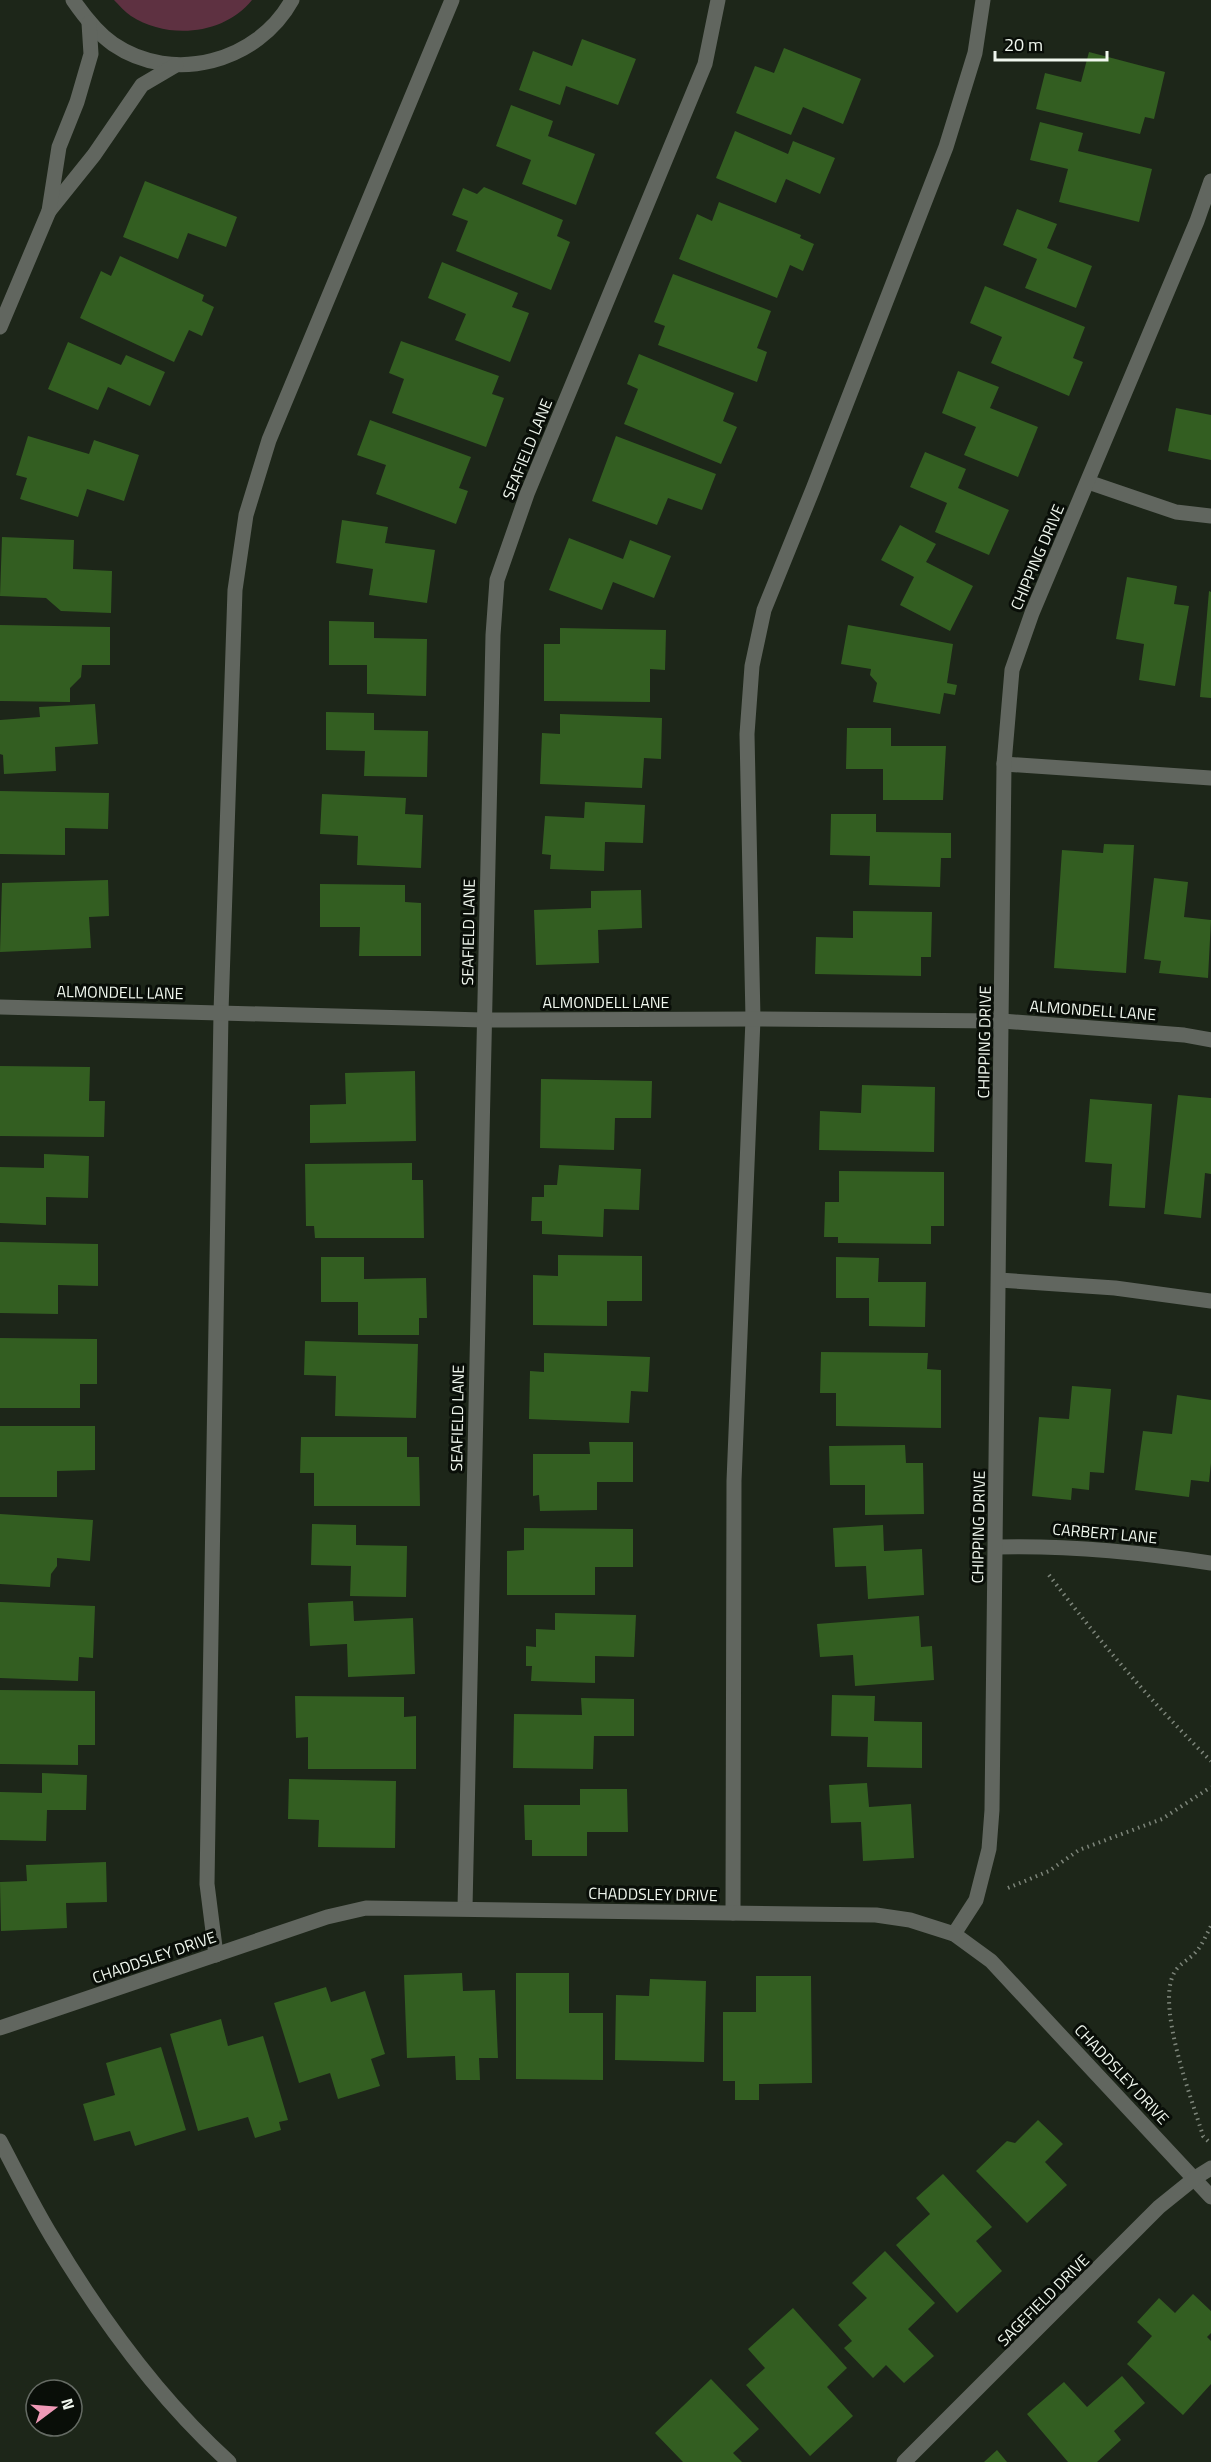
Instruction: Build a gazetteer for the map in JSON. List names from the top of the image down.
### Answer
{
  "streets": {
    "street": [
      "SEAFIELD LANE",
      "CHIPPING DRIVE",
      "ALMONDELL LANE",
      "CARBERT LANE",
      "CHADDSLEY DRIVE",
      "SAGEFIELD DRIVE"
    ]
  },
  "crossings": [
    ["SEAFIELD LANE", "ALMONDELL LANE"],
    ["SEAFIELD LANE", "CHADDSLEY DRIVE"],
    ["CHIPPING DRIVE", "ALMONDELL LANE"],
    ["CHIPPING DRIVE", "CARBERT LANE"],
    ["CHIPPING DRIVE", "CHADDSLEY DRIVE"],
    ["CHADDSLEY DRIVE", "SAGEFIELD DRIVE"]
  ],
  "scale_bar": "20 m",
  "north": "right"
}
